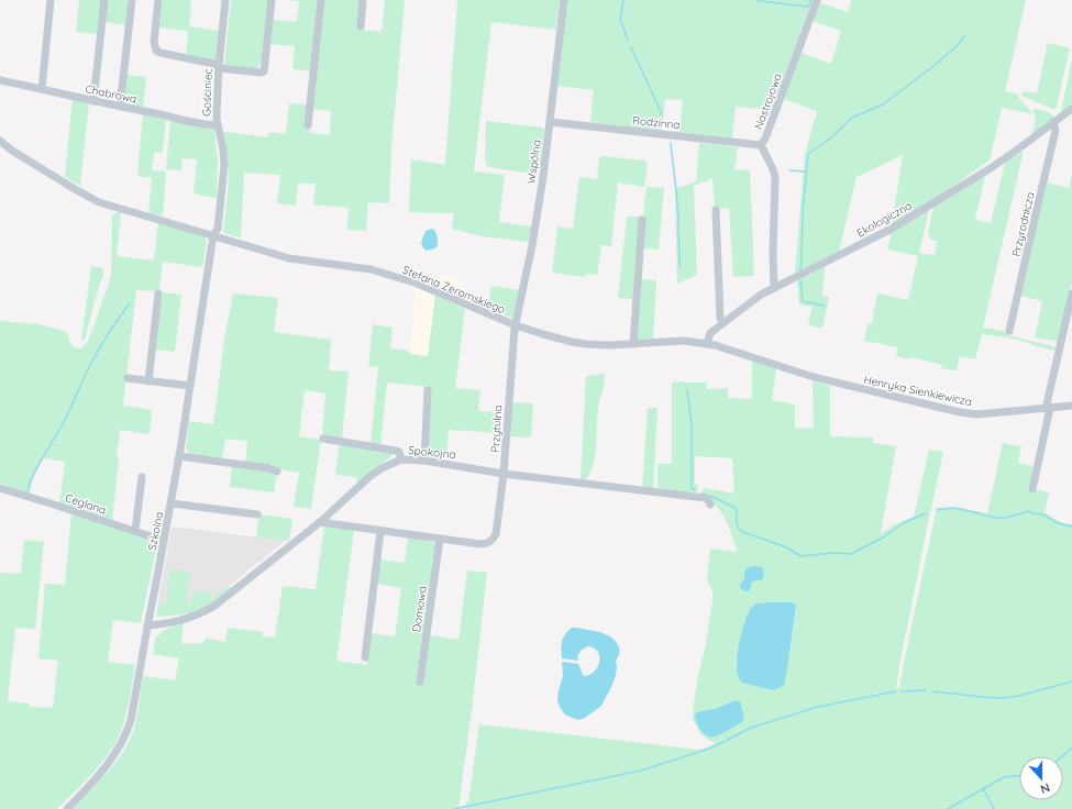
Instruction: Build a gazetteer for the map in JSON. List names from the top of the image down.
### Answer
{
  "streets": {
    "street": [
      "Gościniec",
      "Chabrowa",
      "Nastrojowa",
      "Rodzinna",
      "Wspólna",
      "Ekologiczna",
      "Przyrodnicza",
      "Stefana Żeromskiego",
      "Henryka Sienkiewicza",
      "Przytulna",
      "Spokojna",
      "Ceglana",
      "Szkolna",
      "Domowa"
    ]
  },
  "crossings": [
    ["Gościniec", "Chabrowa"],
    ["Gościniec", "Stefana Żeromskiego"],
    ["Gościniec", "Szkolna"],
    ["Nastrojowa", "Rodzinna"],
    ["Nastrojowa", "Ekologiczna"],
    ["Rodzinna", "Wspólna"],
    ["Wspólna", "Stefana Żeromskiego"],
    ["Wspólna", "Przytulna"],
    ["Ekologiczna", "Przyrodnicza"],
    ["Ekologiczna", "Stefana Żeromskiego"],
    ["Stefana Żeromskiego", "Henryka Sienkiewicza"],
    ["Stefana Żeromskiego", "Przytulna"],
    ["Stefana Żeromskiego", "Szkolna"],
    ["Przytulna", "Spokojna"],
    ["Przytulna", "Domowa"],
    ["Spokojna", "Szkolna"],
    ["Ceglana", "Szkolna"]
  ],
  "north": "bottom"
}
